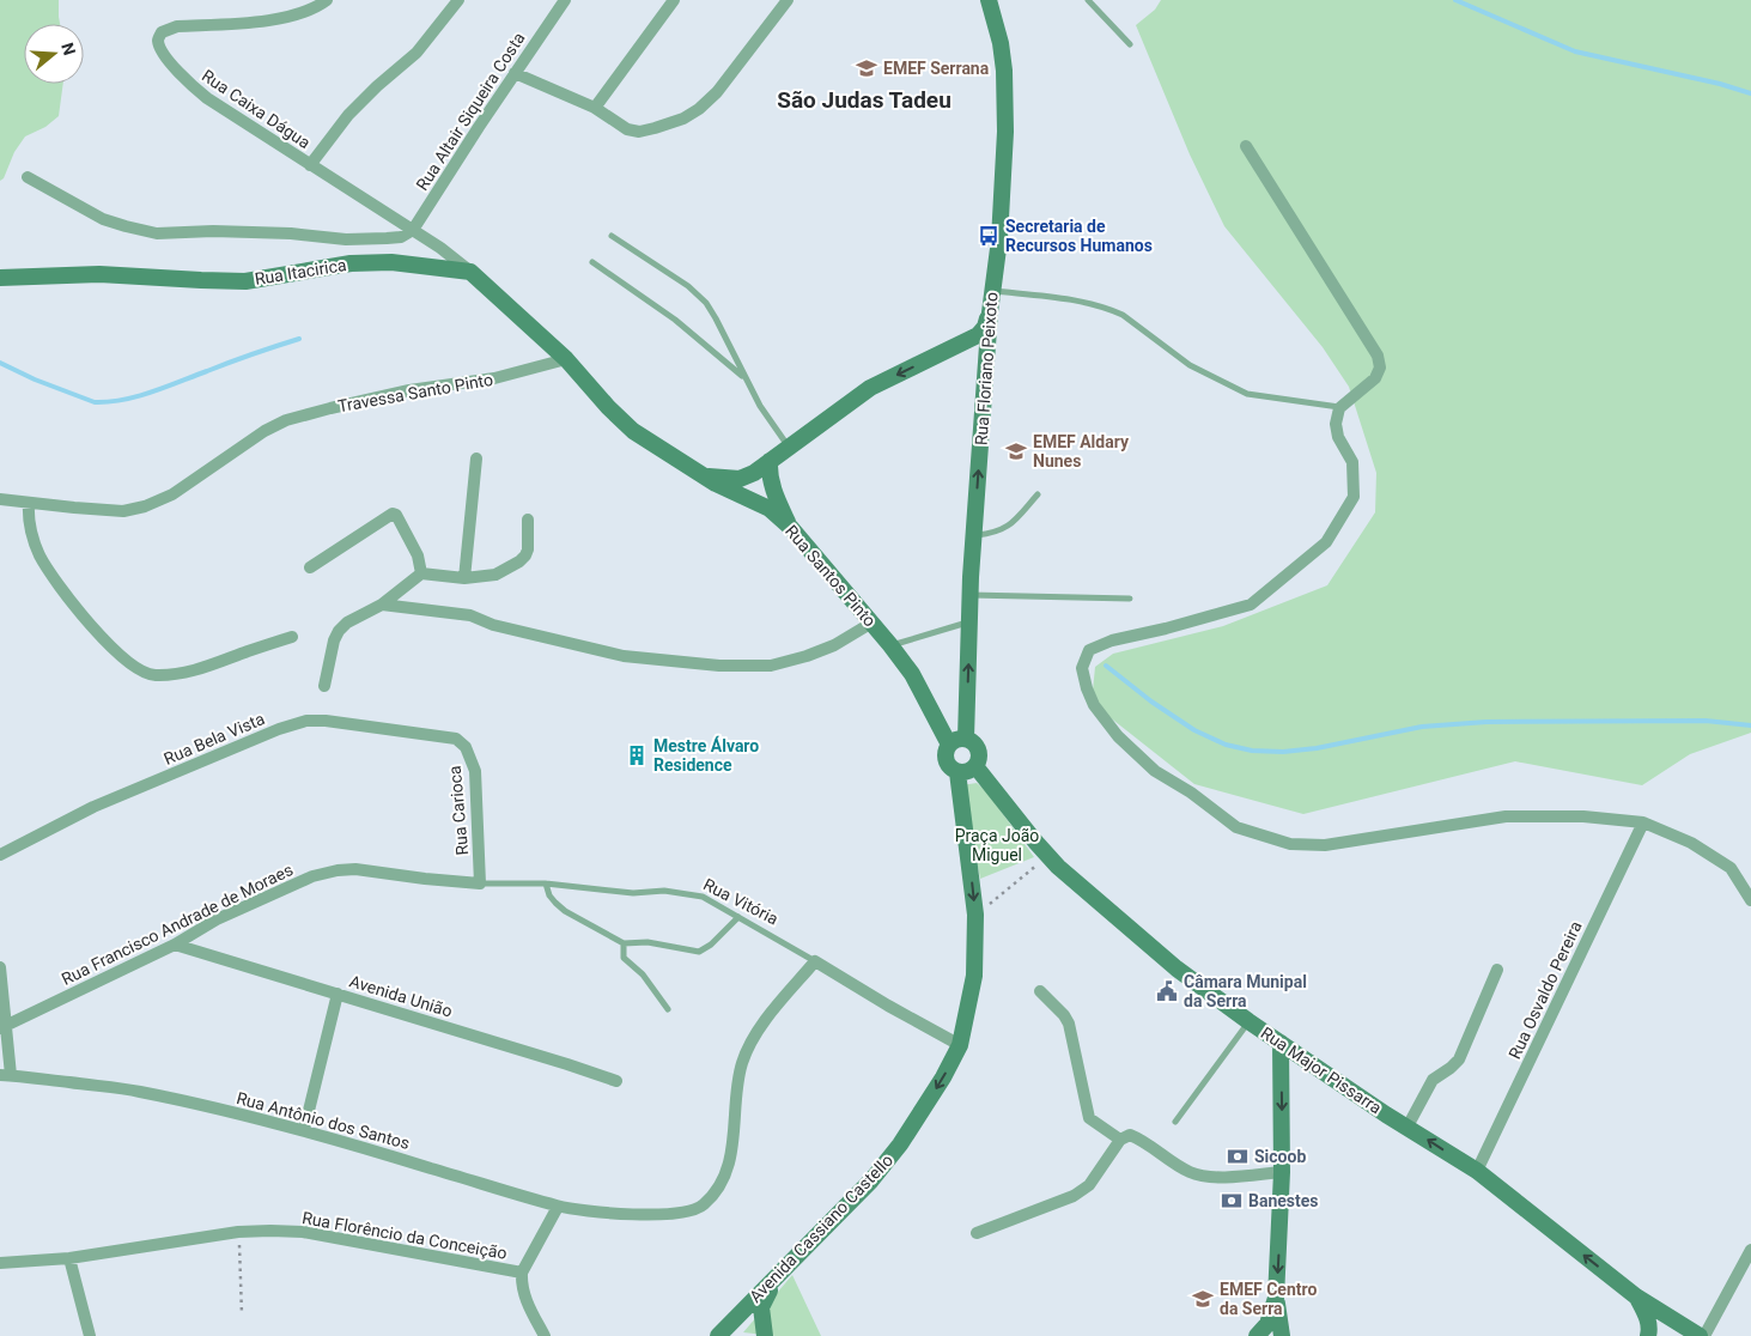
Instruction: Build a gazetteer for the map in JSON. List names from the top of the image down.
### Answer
{
  "streets": {
    "street": [
      "Rua Caixa Dágua",
      "Rua Altair Siqueira Costa",
      "Rua Itacirica",
      "Rua Floriano Peixoto",
      "Travessa Santo Pinto",
      "Rua Santos Pinto",
      "Rua Bela Vista",
      "Rua Carioca",
      "Rua Vitória",
      "Rua Francisco Andrade de Moraes",
      "Rua Osvaldo Pereira",
      "Avenida União",
      "Rua Major Pissarra",
      "Rua Antônio dos Santos",
      "Avenida Cassiano Castello",
      "Rua Florêncio da Conceição"
    ]
  },
  "crossings": [
    ["Rua Caixa Dágua", "Rua Altair Siqueira Costa"],
    ["Rua Caixa Dágua", "Rua Itacirica"],
    ["Rua Floriano Peixoto", "Rua Santos Pinto"],
    ["Rua Floriano Peixoto", "Rua Major Pissarra"],
    ["Rua Floriano Peixoto", "Avenida Cassiano Castello"],
    ["Rua Santos Pinto", "Rua Major Pissarra"],
    ["Rua Santos Pinto", "Avenida Cassiano Castello"],
    ["Rua Bela Vista", "Rua Carioca"],
    ["Rua Carioca", "Rua Vitória"],
    ["Rua Carioca", "Rua Francisco Andrade de Moraes"],
    ["Rua Vitória", "Rua Francisco Andrade de Moraes"],
    ["Rua Vitória", "Rua Antônio dos Santos"],
    ["Rua Vitória", "Avenida Cassiano Castello"],
    ["Rua Francisco Andrade de Moraes", "Avenida União"],
    ["Rua Osvaldo Pereira", "Rua Major Pissarra"],
    ["Rua Major Pissarra", "Avenida Cassiano Castello"]
  ],
  "one_way": ["Rua Floriano Peixoto", "Avenida Cassiano Castello"],
  "districts": ["São Judas Tadeu"],
  "parks": ["Praça João Miguel"],
  "places": {
    "school or university": ["EMEF Serrana", "EMEF Aldary Nunes", "EMEF Centro da Serra"],
    "bus stop": ["Secretaria de Recursos Humanos"],
    "building": ["Mestre Álvaro Residence"],
    "public building": ["Câmara Munipal da Serra"],
    "bank": ["Sicoob", "Banestes"]
  },
  "north": "right"
}
